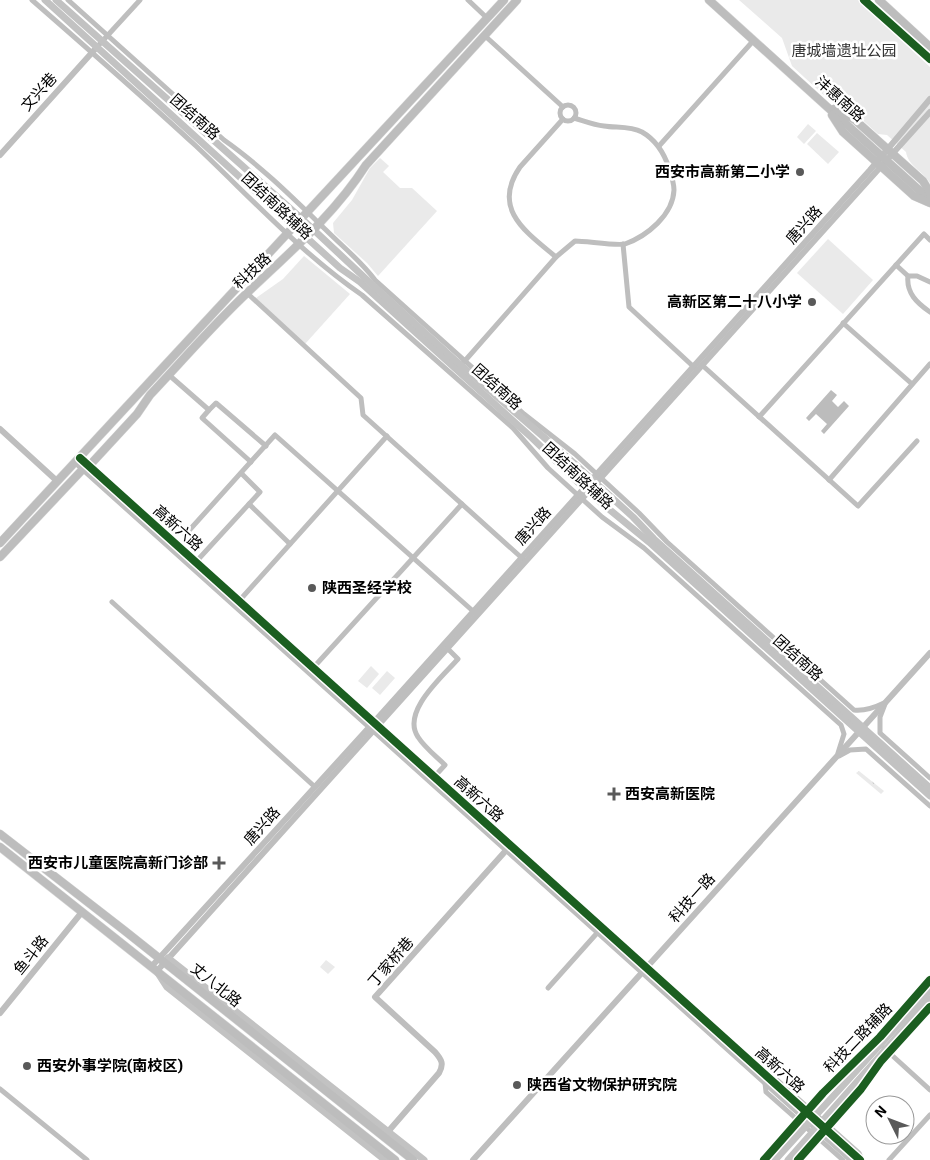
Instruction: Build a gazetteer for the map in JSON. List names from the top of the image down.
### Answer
{
  "streets": {
    "main road": [
      "沣惠南路",
      "团结南路",
      "科技路",
      "丈八北路"
    ],
    "street": [
      "文兴巷",
      "团结南路辅路",
      "唐兴路",
      "高新六路",
      "科技一路",
      "鱼斗路",
      "丁家桥巷"
    ],
    "cycle path": ["科技二路辅路"]
  },
  "crossings": [
    ["文兴巷", "团结南路"],
    ["文兴巷", "团结南路辅路"],
    ["沣惠南路", "唐兴路"],
    ["团结南路", "团结南路辅路"],
    ["团结南路", "唐兴路"],
    ["团结南路", "科技路"],
    ["团结南路", "科技一路"],
    ["团结南路辅路", "唐兴路"],
    ["团结南路辅路", "科技路"],
    ["团结南路辅路", "科技一路"],
    ["唐兴路", "高新六路"],
    ["唐兴路", "丈八北路"],
    ["科技路", "高新六路"],
    ["高新六路", "科技一路"],
    ["高新六路", "丁家桥巷"],
    ["鱼斗路", "丈八北路"],
    ["丁家桥巷", "丈八北路"]
  ],
  "parks": ["唐城墙遗址公园"],
  "places": {
    "other": [
      "西安市高新第二小学",
      "高新区第二十八小学",
      "陕西圣经学校",
      "西安外事学院(南校区)",
      "陕西省文物保护研究院"
    ],
    "health": ["西安高新医院", "西安市儿童医院高新门诊部"]
  },
  "north": "top left"
}
